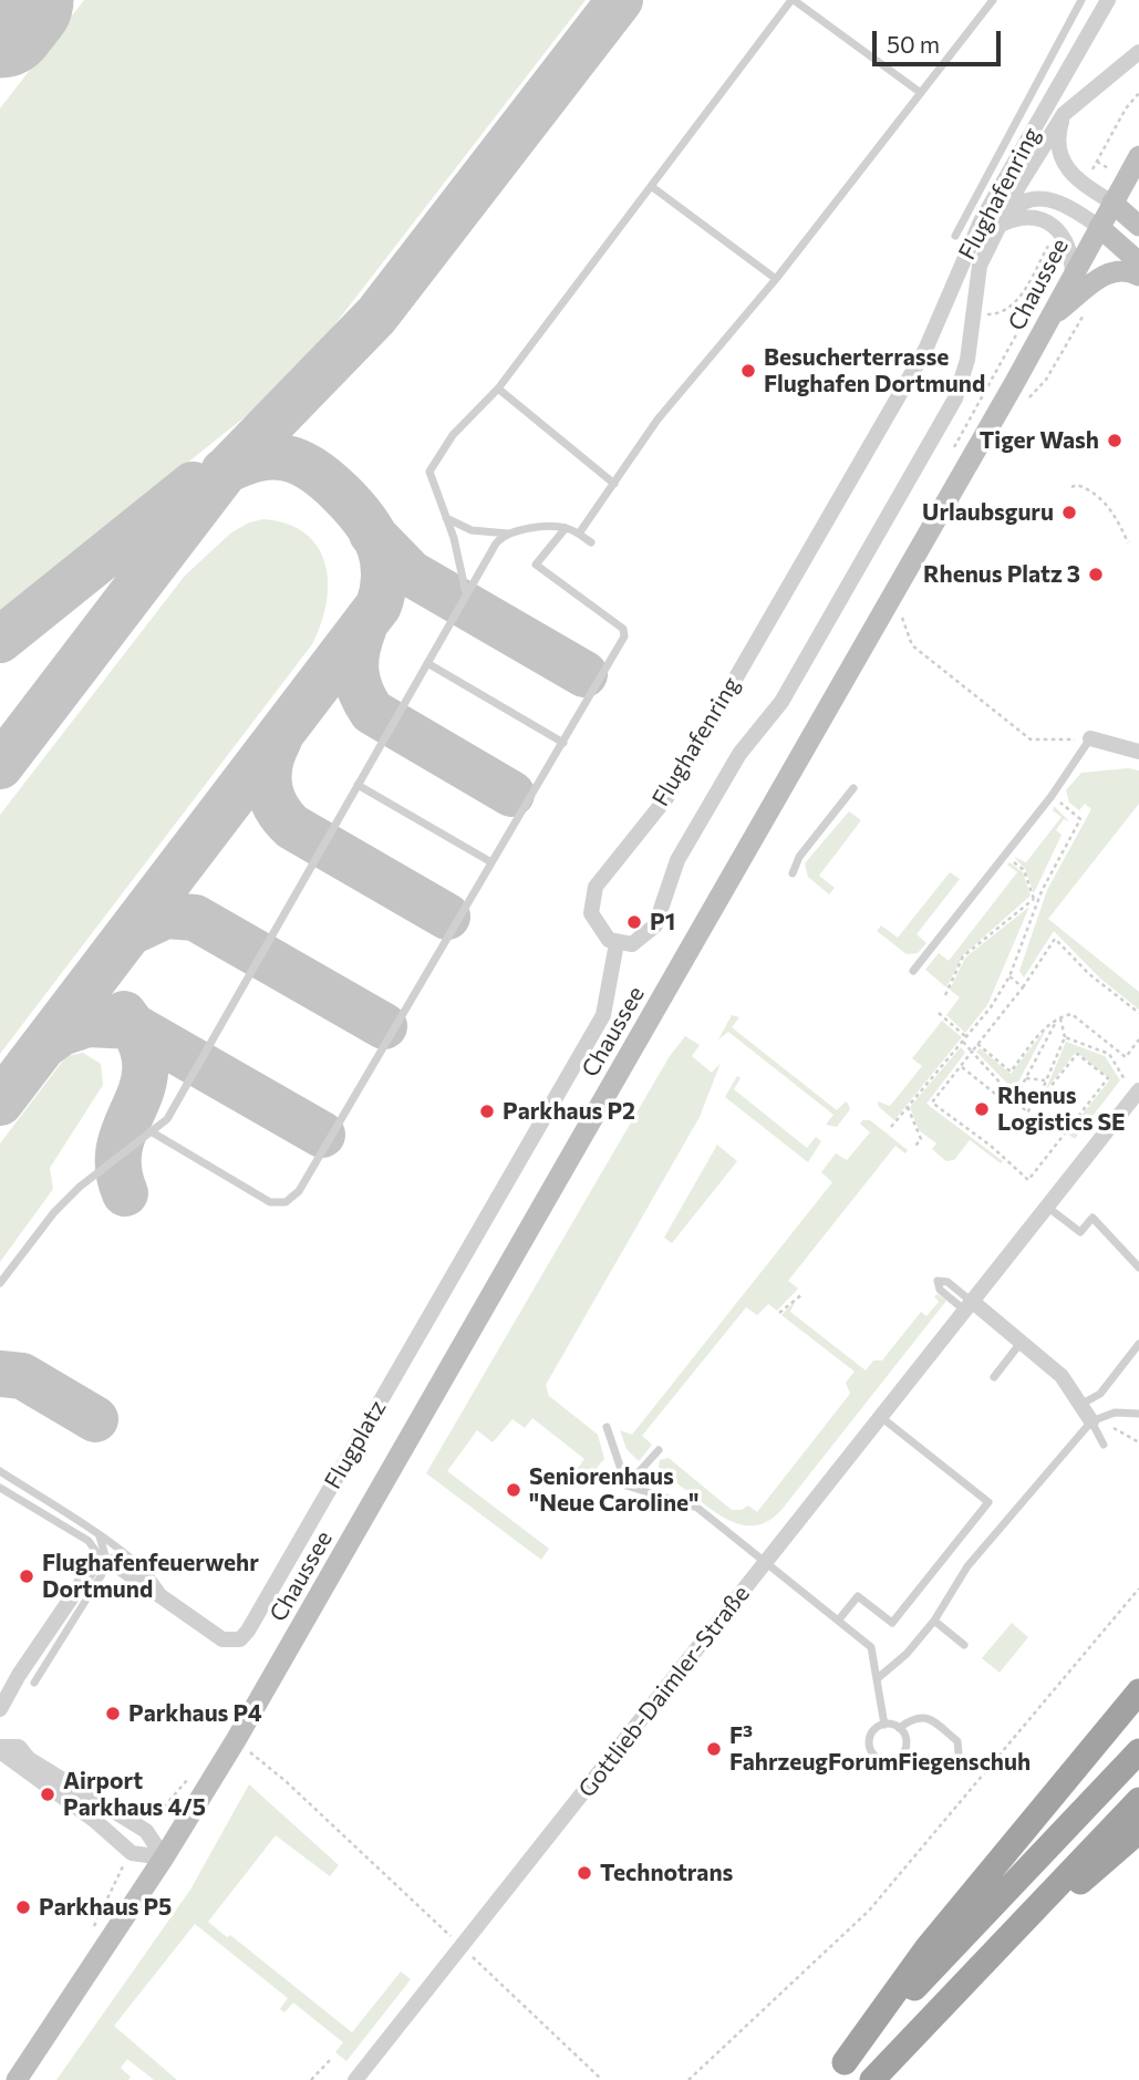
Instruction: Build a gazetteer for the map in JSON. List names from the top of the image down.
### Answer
{
  "streets": {
    "main road": ["Chaussee"],
    "street": ["Flughafenring", "Flugplatz", "Gottlieb-Daimler-Straße"]
  },
  "crossings": [
    ["Flughafenring", "Chaussee"],
    ["Flughafenring", "Flugplatz"]
  ],
  "places": [
    "Besucherterrasse Flughafen Dortmund",
    "Tiger Wash",
    "Urlaubsguru",
    "Rhenus Platz 3",
    "P1",
    "Rhenus Logistics SE",
    "Parkhaus P2",
    "Seniorenhaus \"Neue Caroline\"",
    "Flughafenfeuerwehr Dortmund",
    "Parkhaus P4",
    "F³ FahrzeugForumFiegenschuh",
    "Airport Parkhaus 4/5",
    "Technotrans",
    "Parkhaus P5"
  ],
  "scale_bar": "50 m"
}
